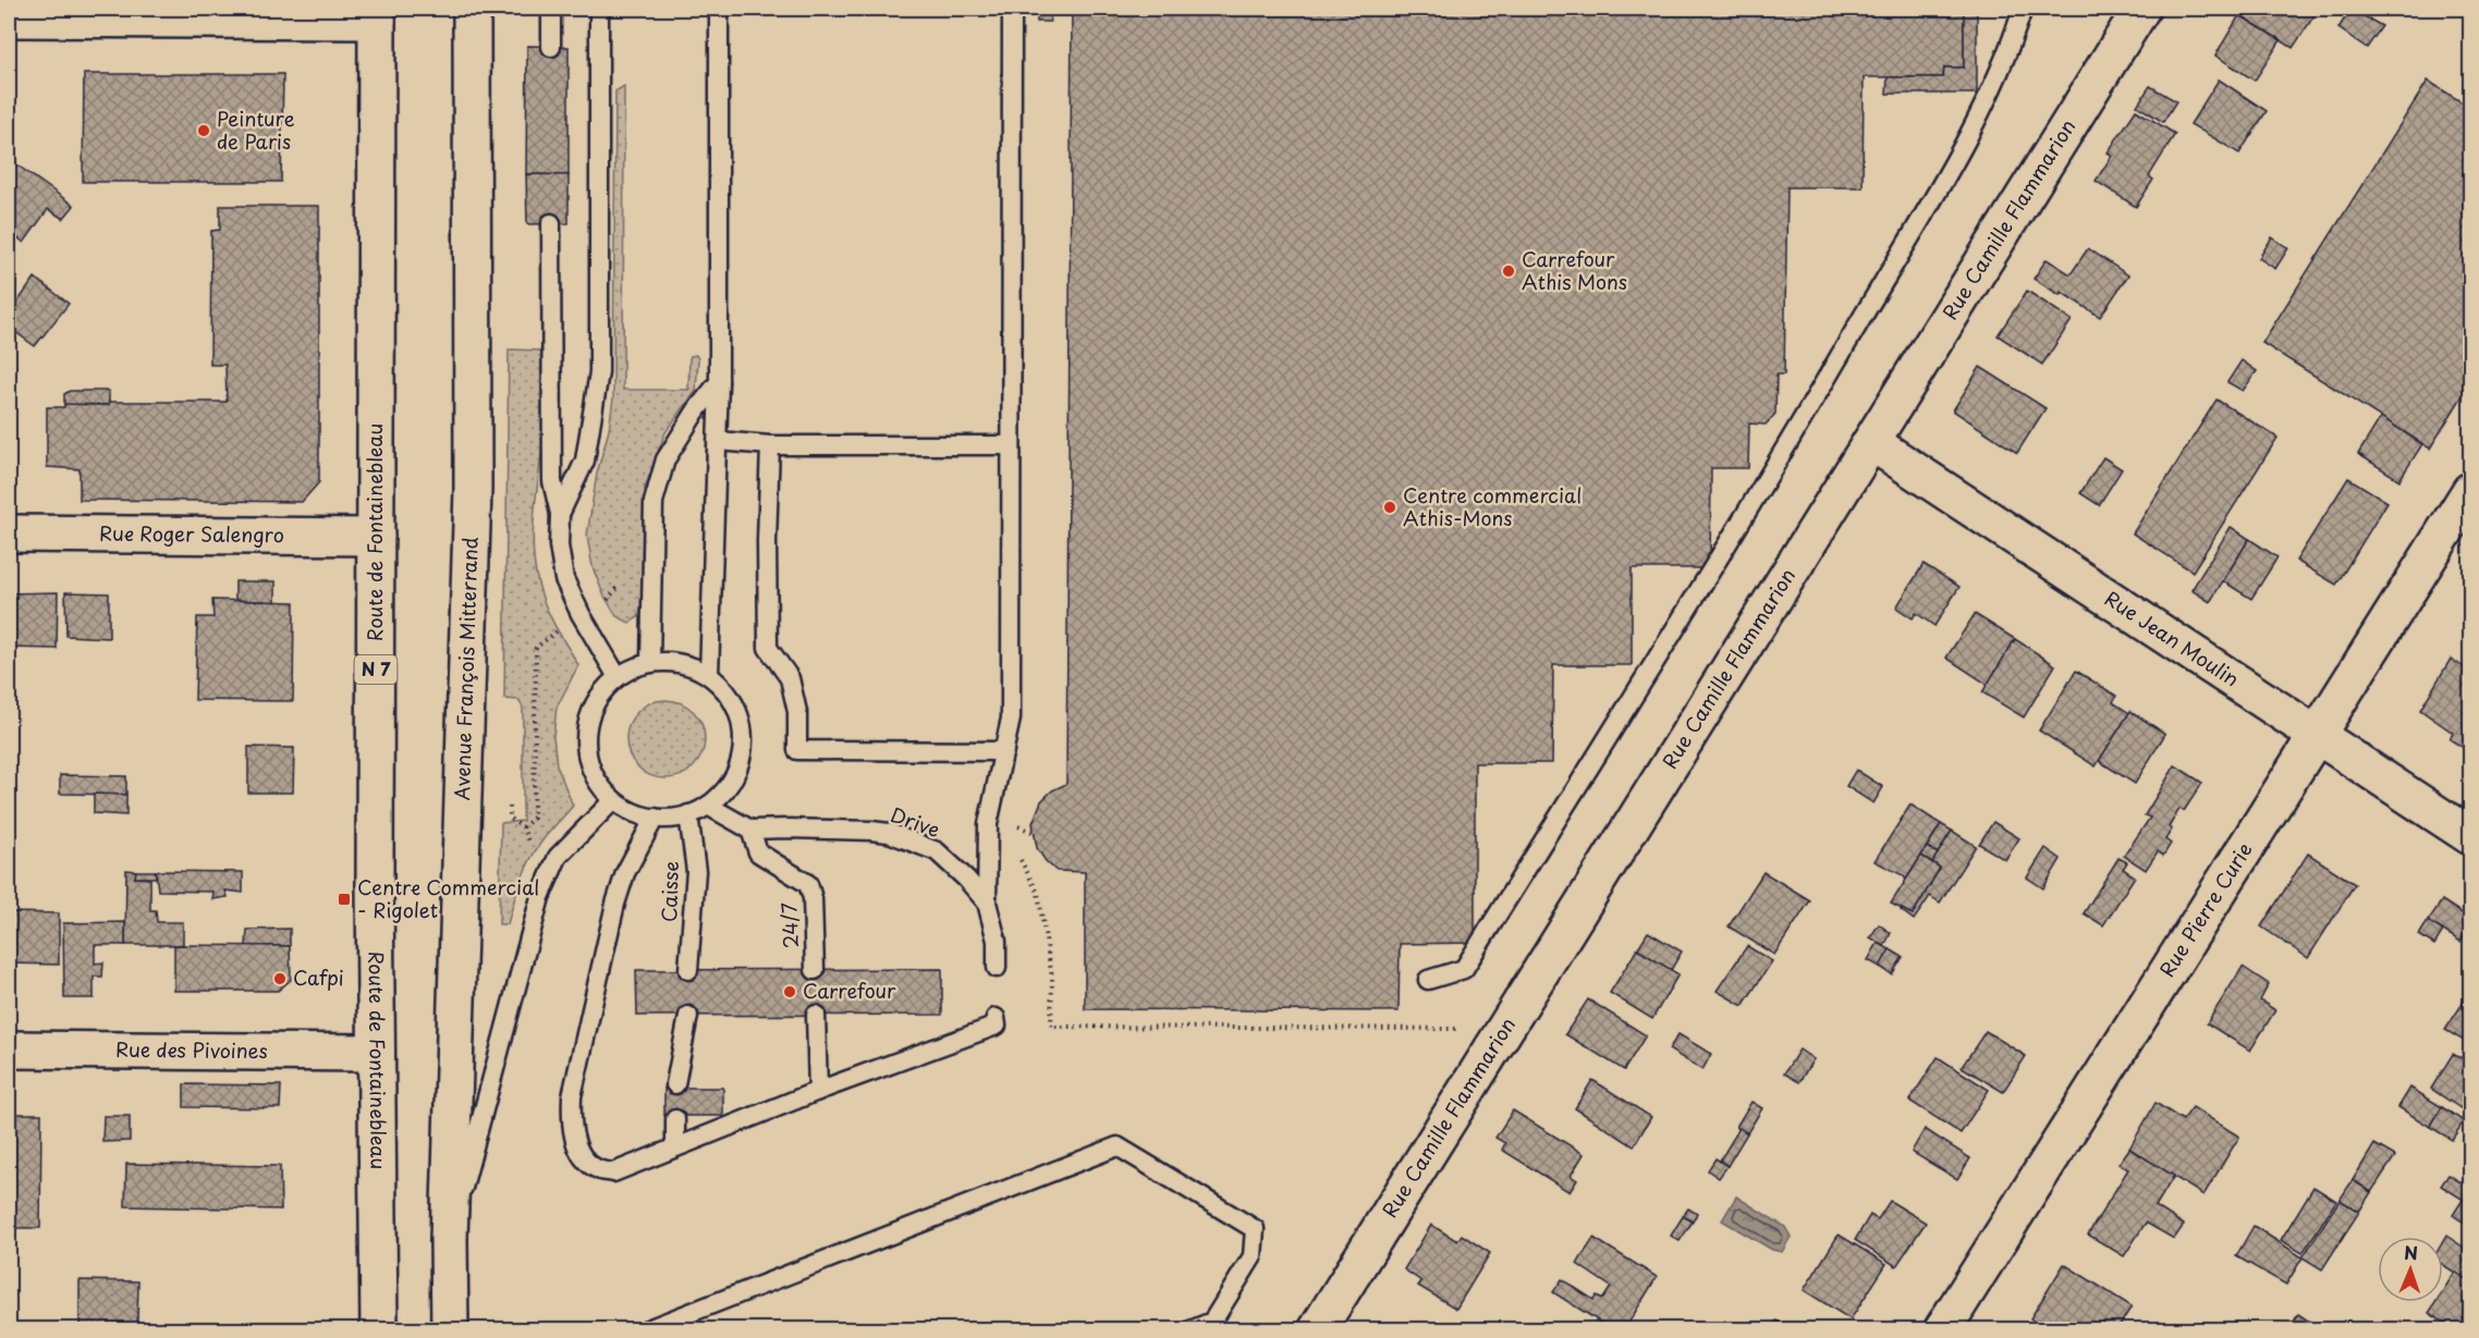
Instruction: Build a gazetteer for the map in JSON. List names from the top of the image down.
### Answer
{
  "streets": {
    "street": [
      "Rue Camille Flammarion",
      "Route de Fontainebleau",
      "Rue Roger Salengro",
      "Rue Jean Moulin",
      "N 7",
      "Avenue François Mitterrand",
      "Rue Pierre Curie",
      "Rue des Pivoines"
    ],
    "lane": ["Drive", "Caisse", "24/7"]
  },
  "crossings": [
    ["Rue Camille Flammarion", "Rue Jean Moulin"],
    ["Route de Fontainebleau", "Rue Roger Salengro"],
    ["Route de Fontainebleau", "Rue des Pivoines"],
    ["Rue Jean Moulin", "Rue Pierre Curie"],
    ["Drive", "24/7"]
  ],
  "places": {
    "other": [
      "Peinture de Paris",
      "Carrefour Athis Mons",
      "Centre commercial Athis-Mons",
      "Cafpi",
      "Carrefour"
    ],
    "transit": ["Centre Commercial - Rigolet"]
  },
  "north": "top"
}
